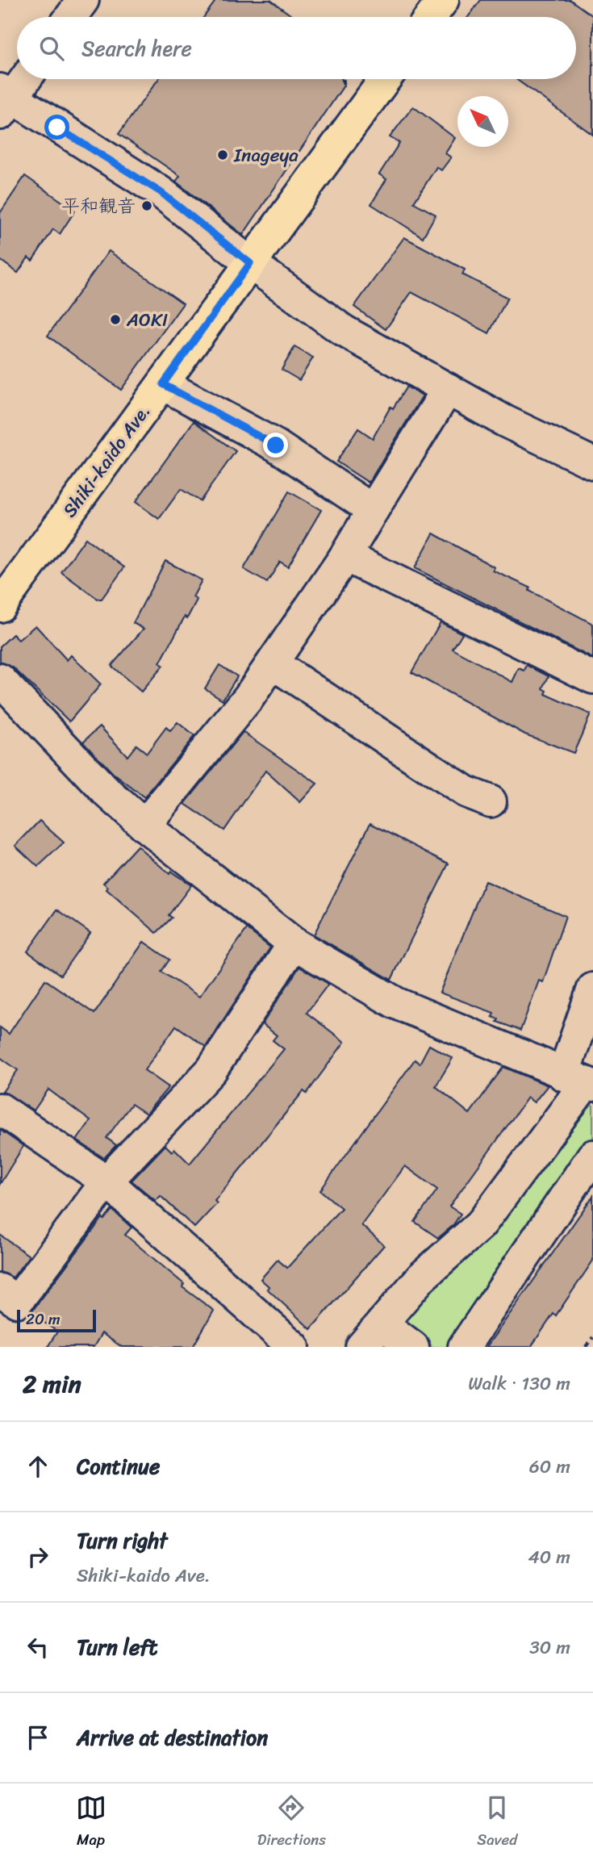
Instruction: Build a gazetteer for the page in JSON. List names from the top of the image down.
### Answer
{
  "streets": {
    "main road": ["Shiki-kaido Ave."]
  },
  "places": ["Inageya", "平和観音", "AOKI"],
  "scale_bar": "20 m",
  "north": "top left",
  "page": {
    "search": "Search here",
    "scale": "20 m",
    "heading": ["2 min", "Walk · 130 m"],
    "list": [
      ["Continue", "60 m"],
      ["Turn right", "Shiki-kaido Ave.", "40 m"],
      ["Turn left", "30 m"],
      "Arrive at destination"
    ],
    "nav": ["Map", "Directions", "Saved"]
  }
}
